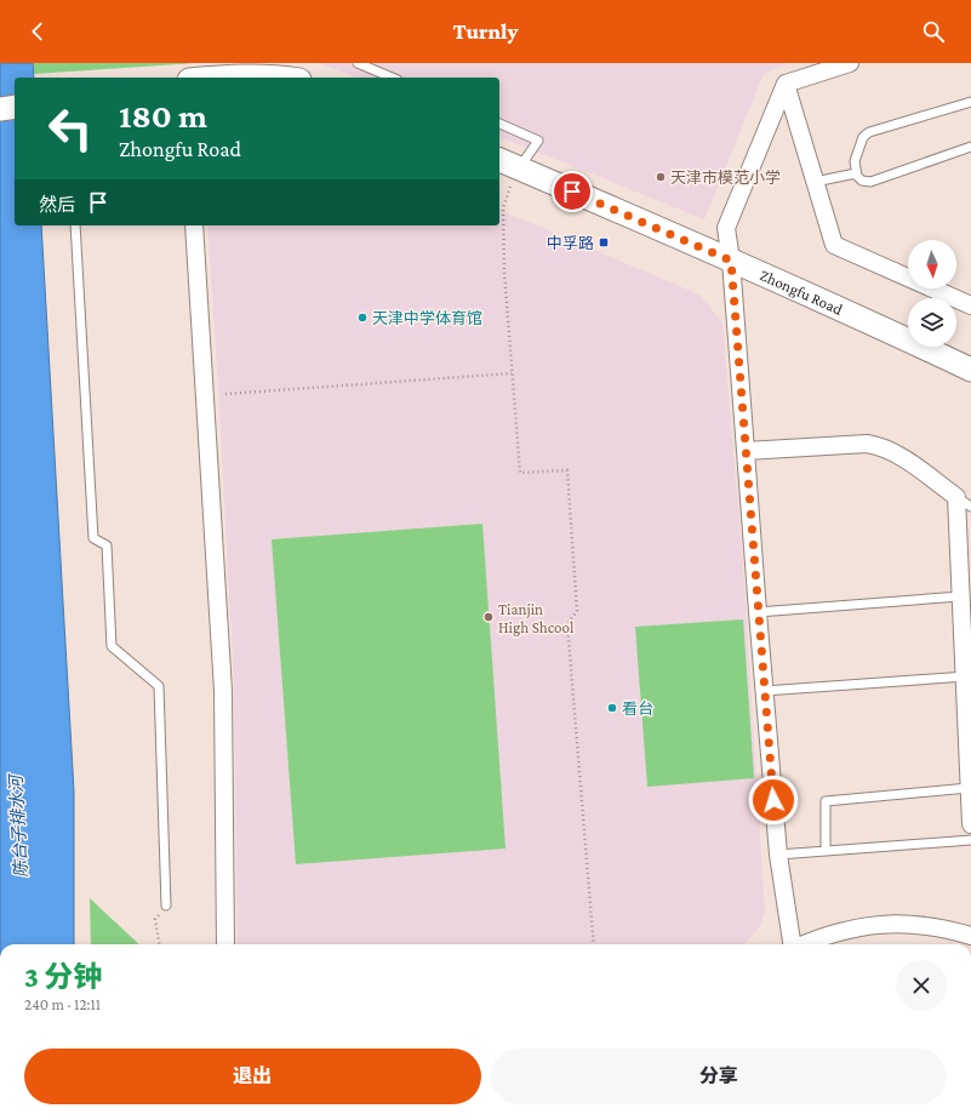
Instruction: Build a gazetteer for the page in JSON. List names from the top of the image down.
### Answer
{
  "streets": {
    "main road": ["Zhongfu Road"]
  },
  "water": ["陈台子排水河"],
  "places": {
    "other": [
      "天津市模范小学",
      "天津中学体育馆",
      "Tianjin High Shcool",
      "看台"
    ],
    "transit": ["中孚路"]
  },
  "north": "bottom",
  "page": {
    "header": "Turnly",
    "turn": ["180 m", "Zhongfu Road"],
    "then": "然后",
    "heading": ["3 分钟", "240 m · 12:11"],
    "buttons": ["退出", "分享"]
  }
}
